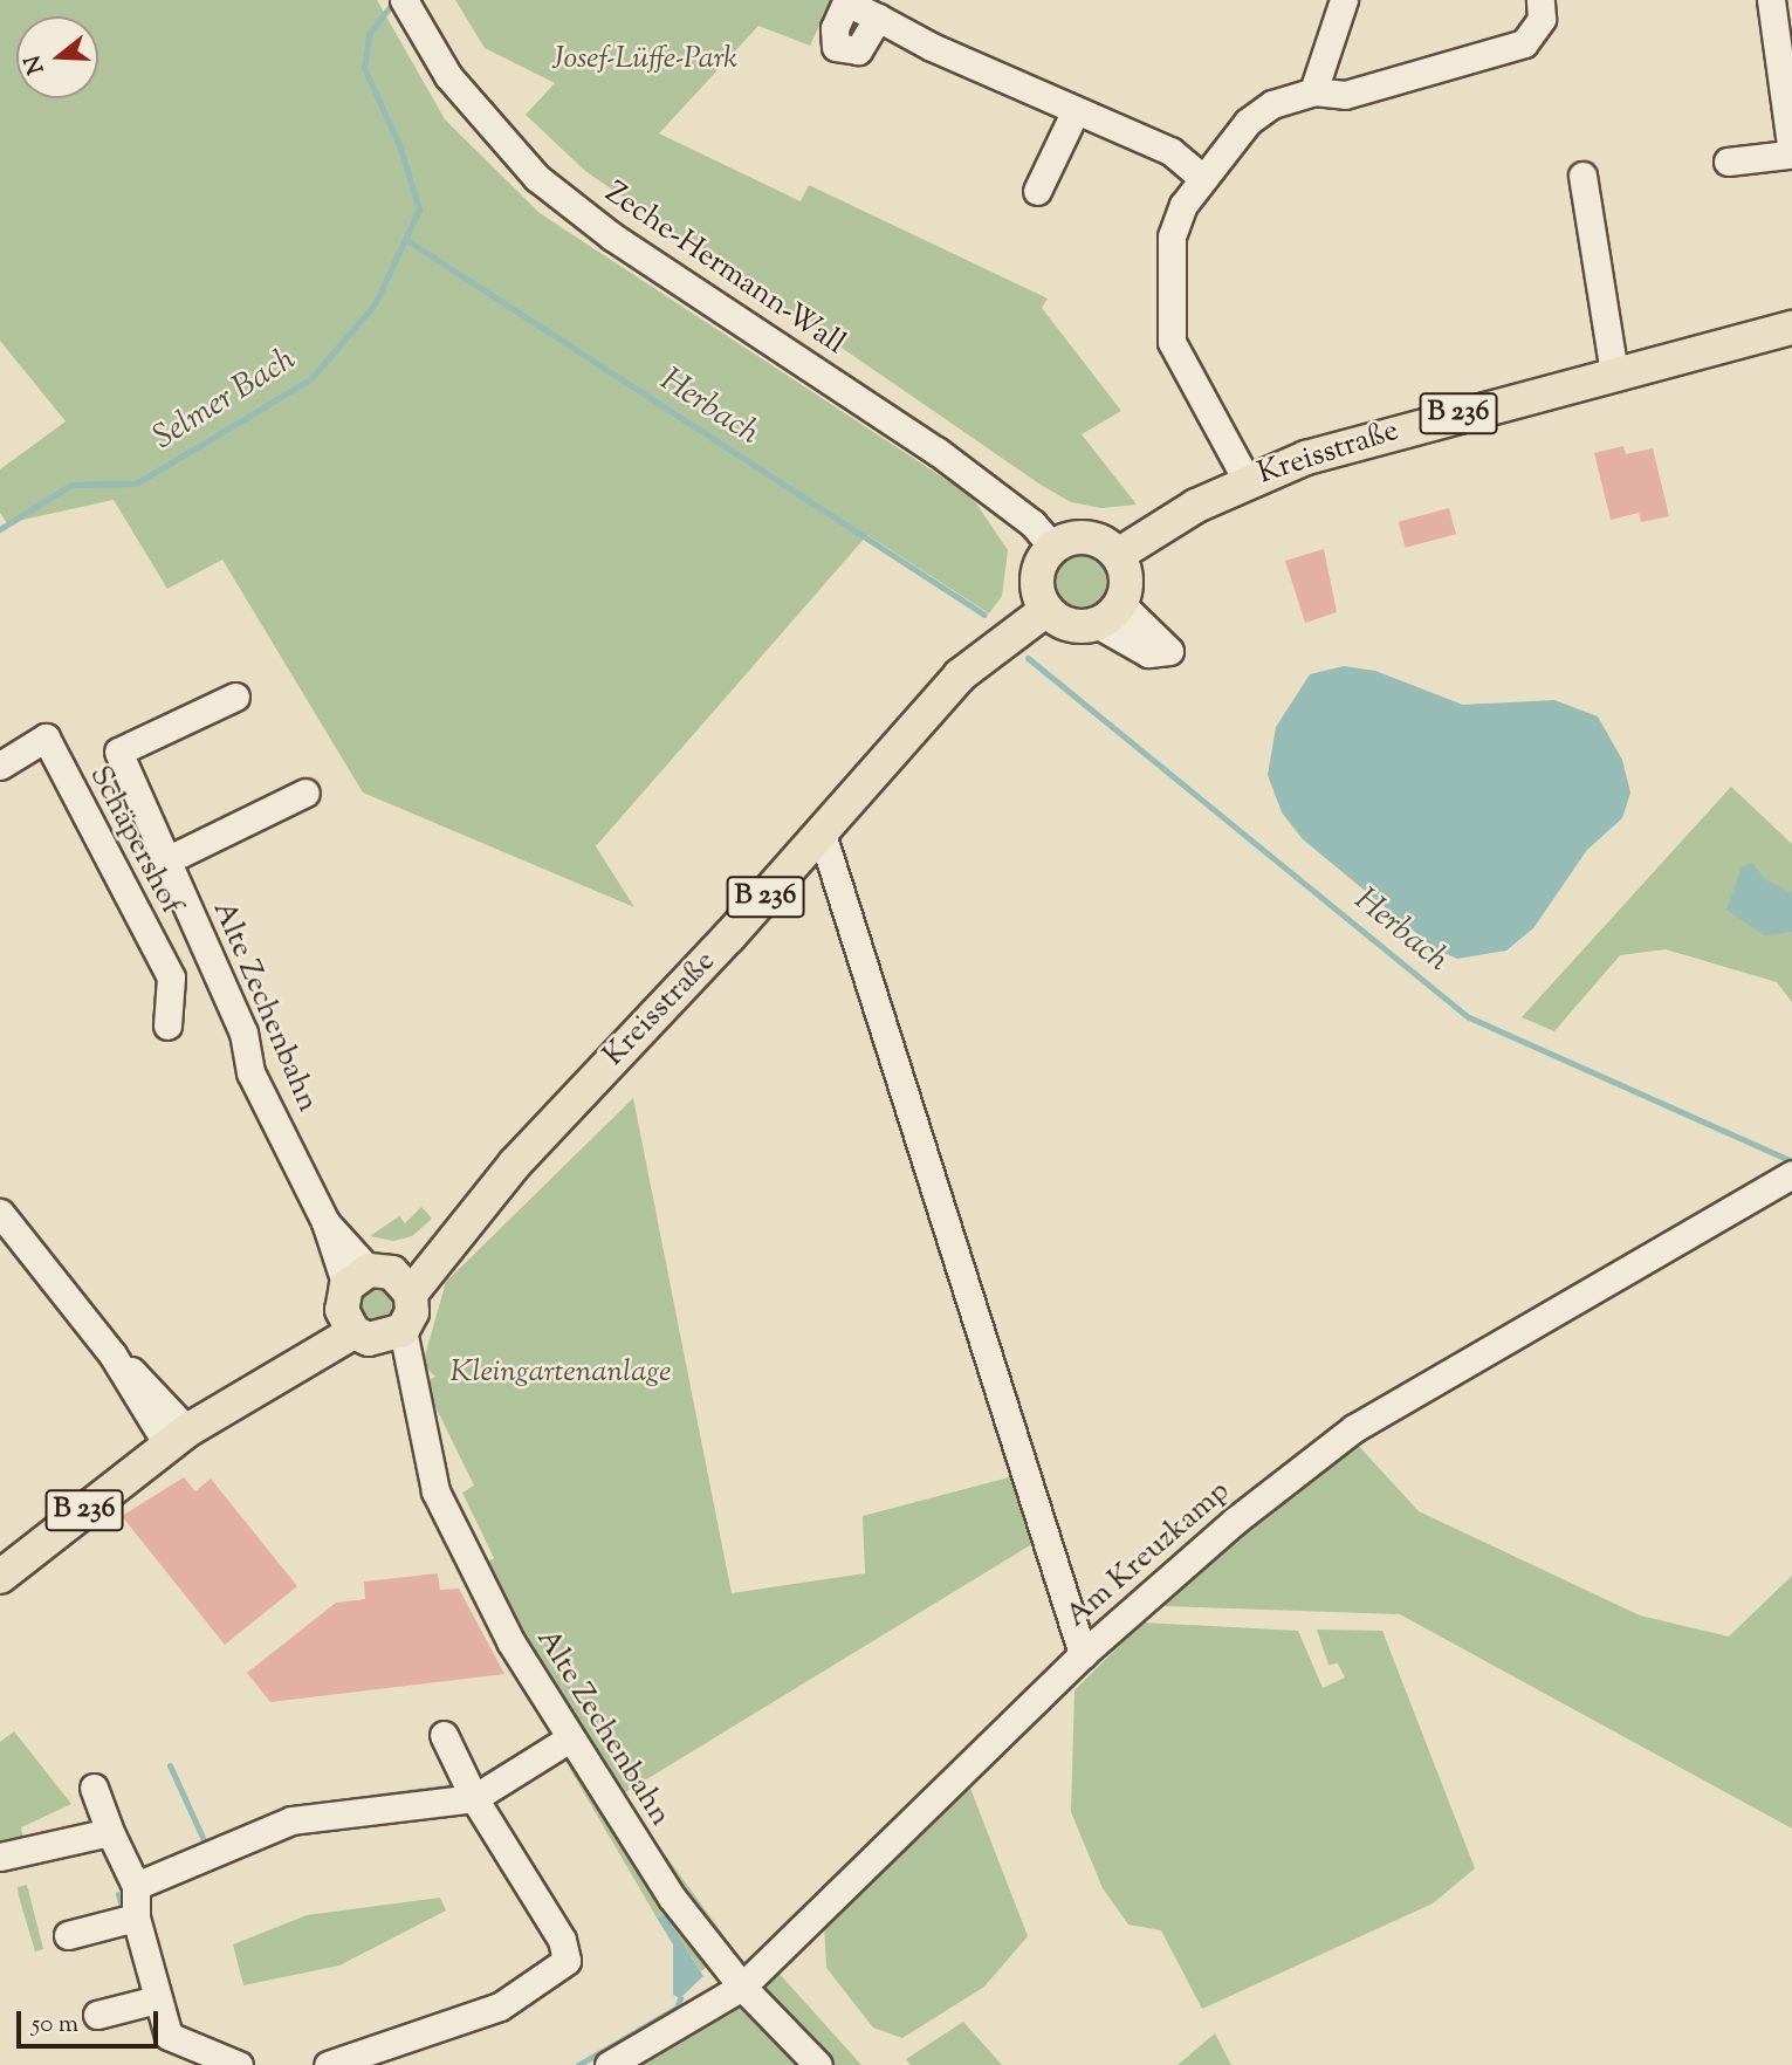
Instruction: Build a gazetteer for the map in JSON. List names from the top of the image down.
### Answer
{
  "streets": {
    "main road": ["B 236", "Kreisstraße"],
    "street": [
      "Zeche-Hermann-Wall",
      "Schäpershof",
      "Alte Zechenbahn",
      "Am Kreuzkamp"
    ]
  },
  "crossings": [
    ["Zeche-Hermann-Wall", "Kreisstraße"],
    ["Kreisstraße", "Alte Zechenbahn"],
    ["Alte Zechenbahn", "Am Kreuzkamp"]
  ],
  "water": ["Selmer Bach", "Herbach"],
  "parks": ["Josef-Lüffe-Park", "Kleingartenanlage"],
  "scale_bar": "50 m",
  "north": "left"
}
